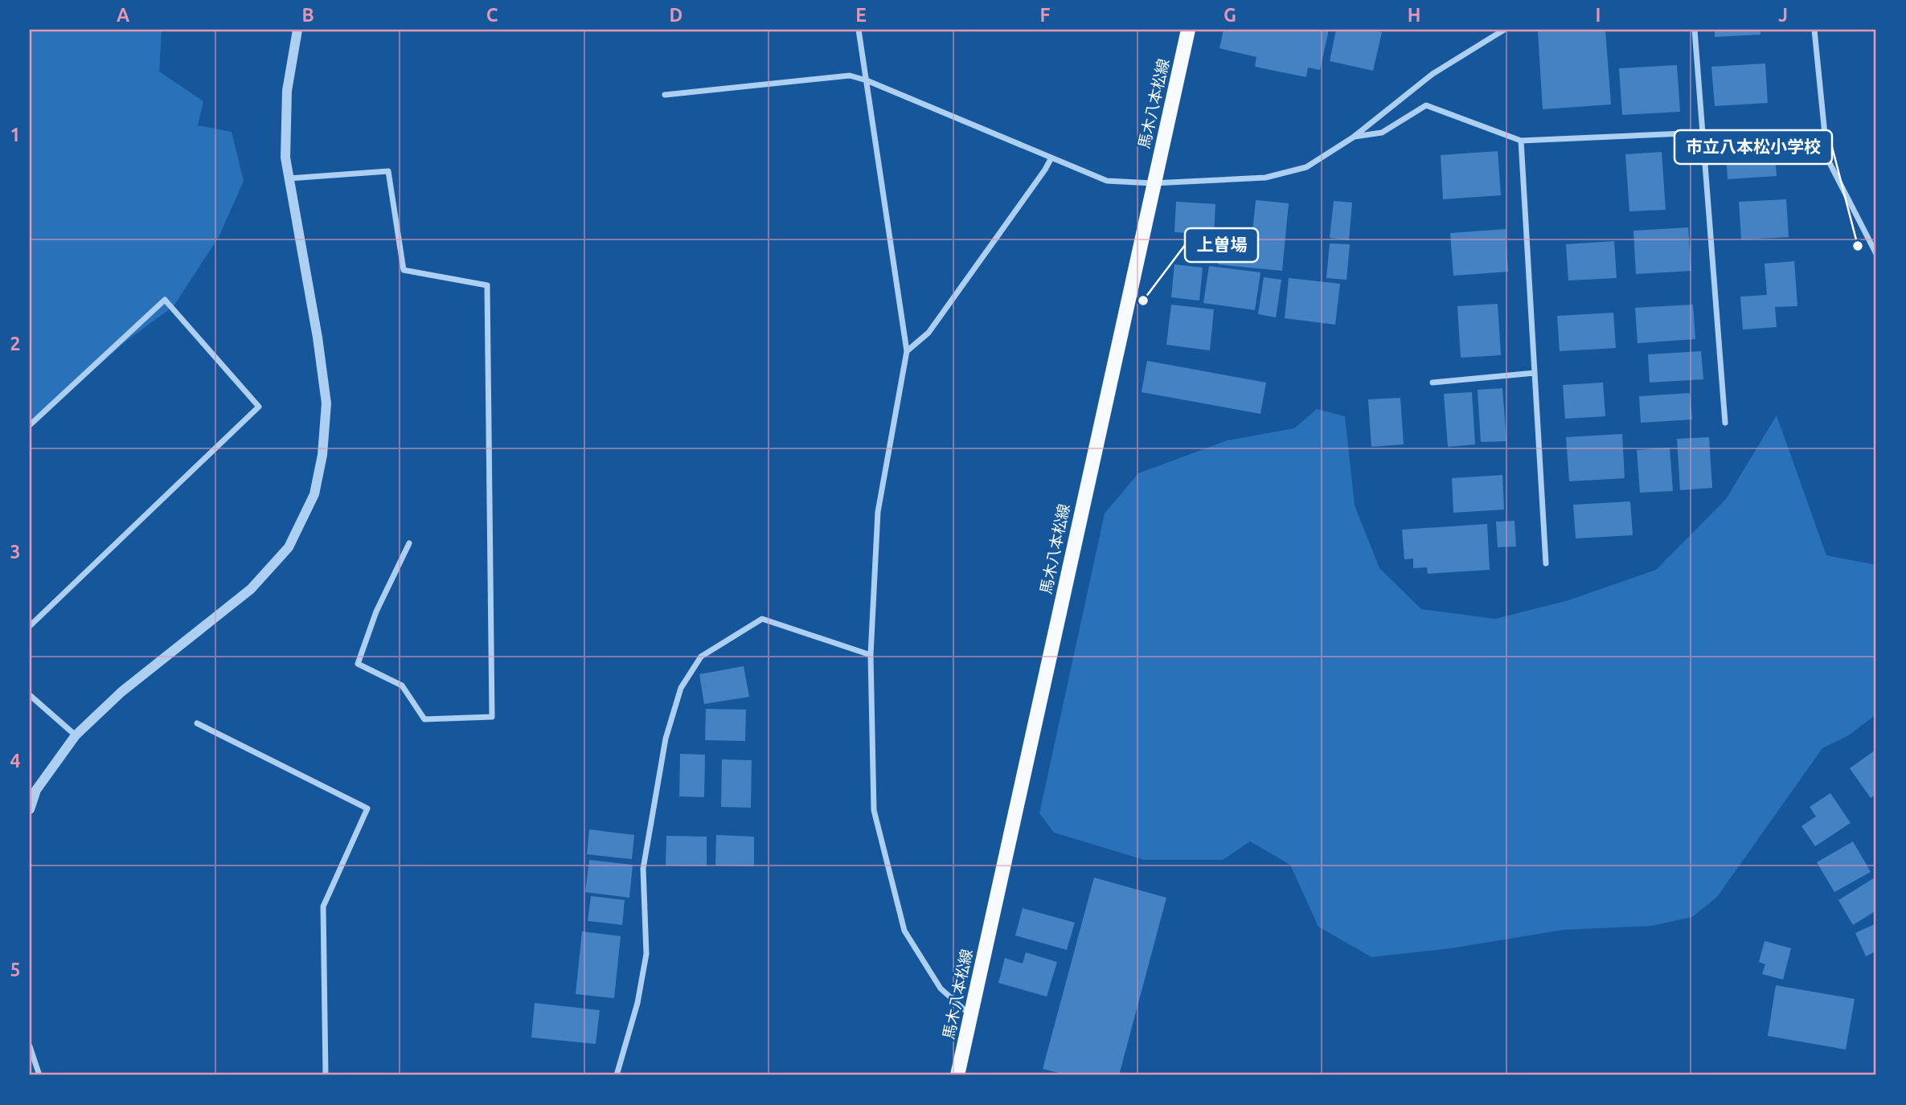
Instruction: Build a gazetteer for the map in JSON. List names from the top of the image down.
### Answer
{
  "streets": {
    "main road": ["馬木八本松線"]
  },
  "places": ["市立八本松小学校", "上曽場"],
  "grid": {
    "columns": [
      "A",
      "B",
      "C",
      "D",
      "E",
      "F",
      "G",
      "H",
      "I",
      "J"
    ],
    "rows": [
      "1",
      "2",
      "3",
      "4",
      "5"
    ]
  }
}
